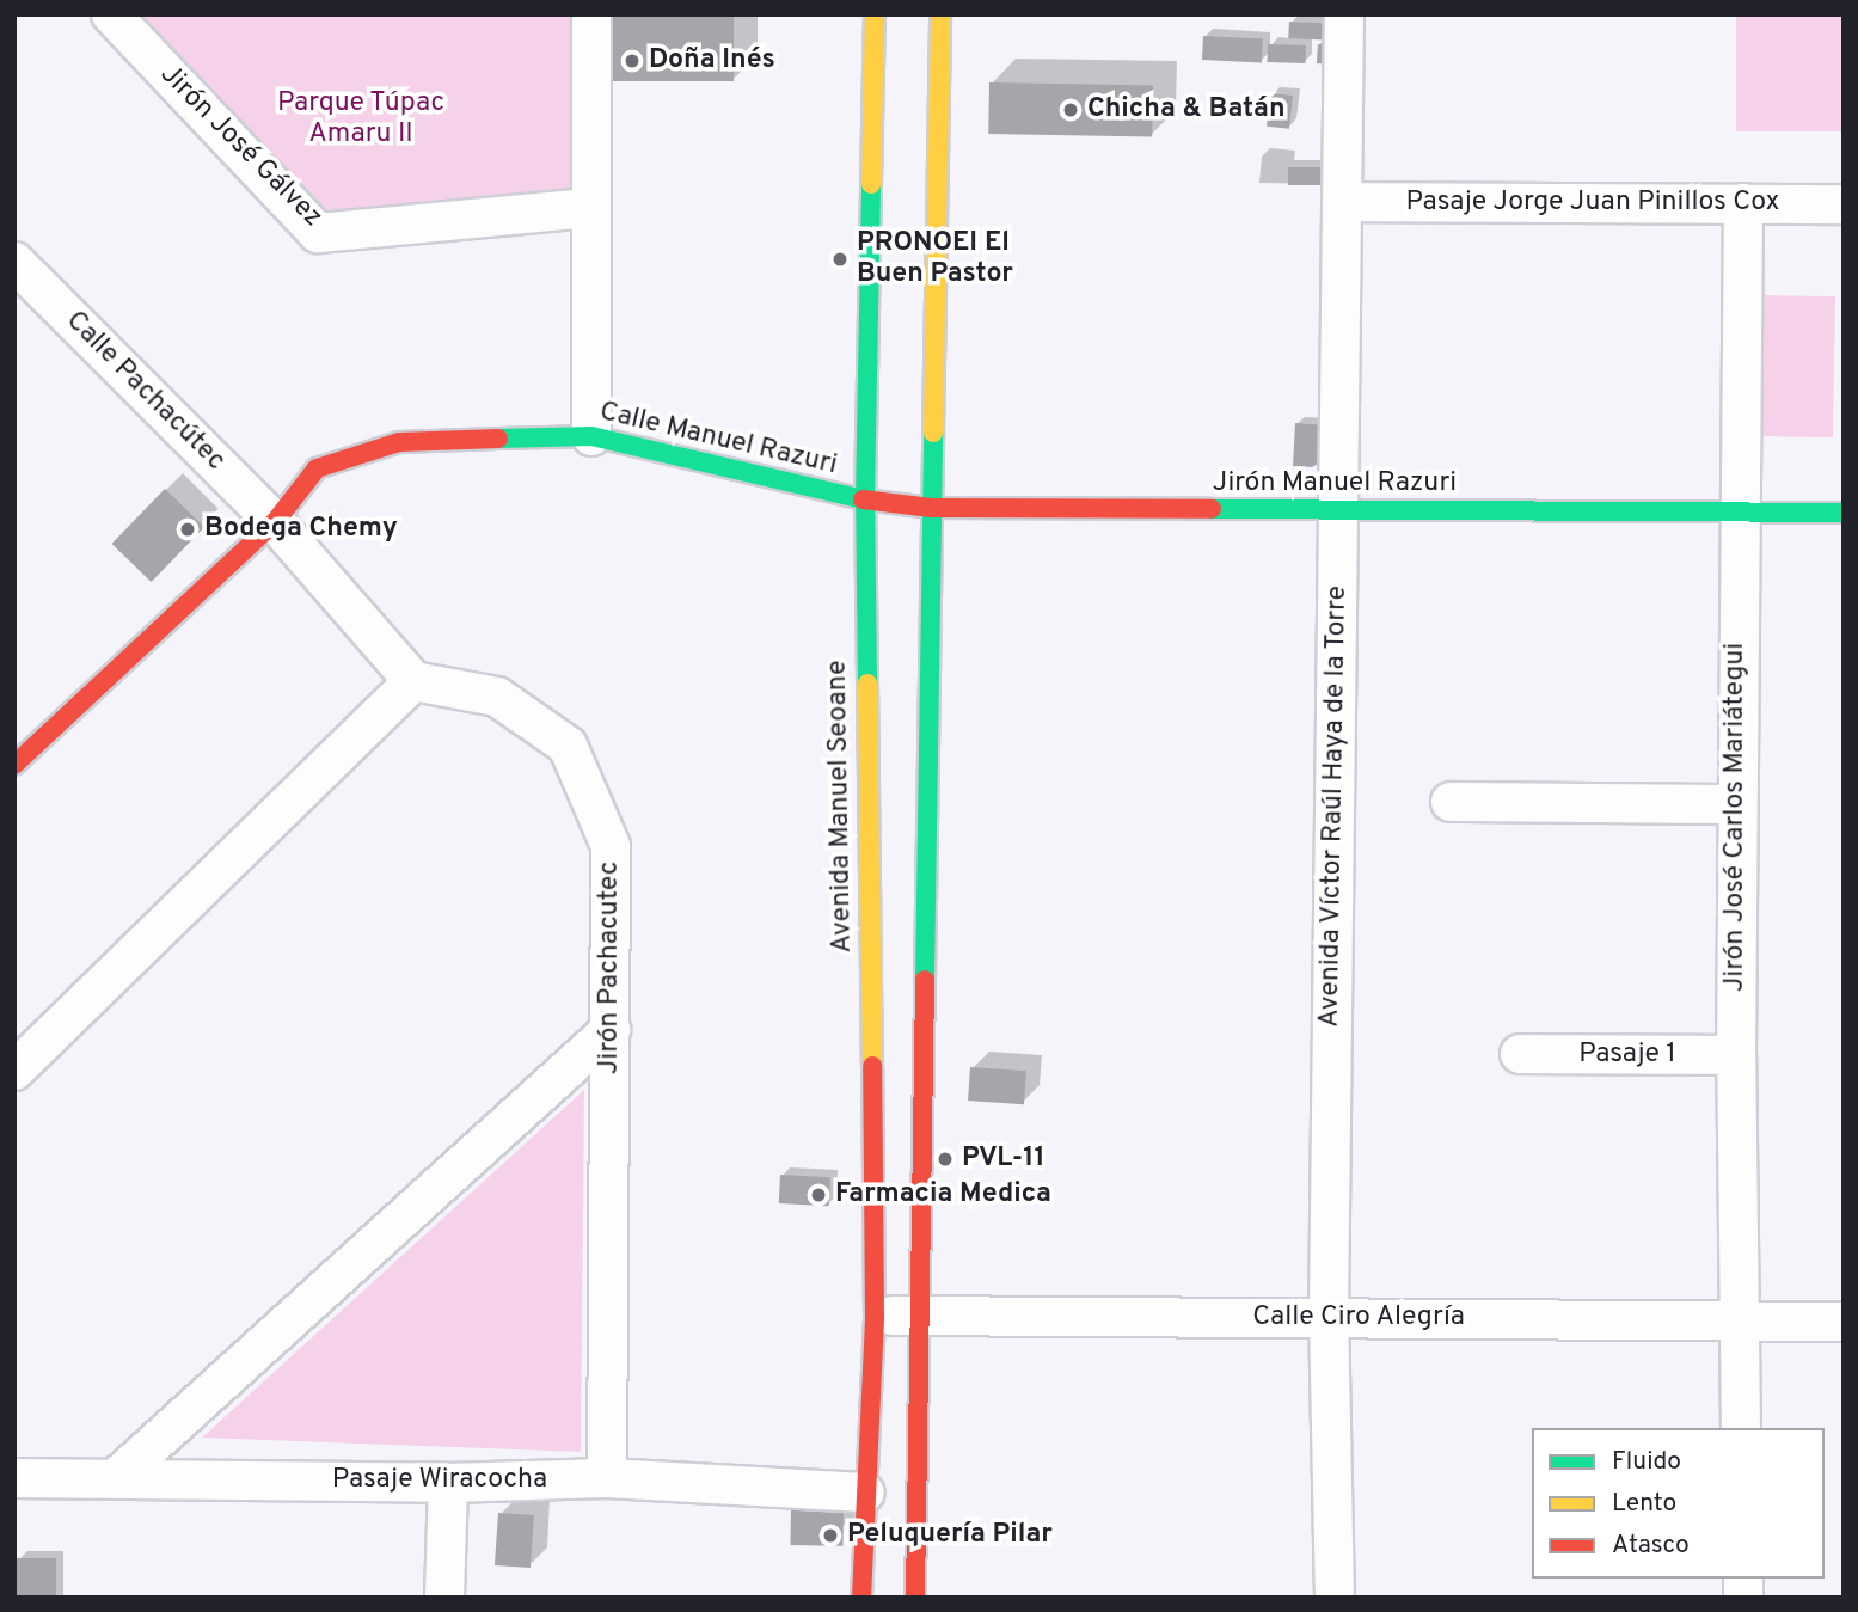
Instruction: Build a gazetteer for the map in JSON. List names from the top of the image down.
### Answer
{
  "streets": {
    "street": [
      "Jirón José Gálvez",
      "Pasaje Jorge Juan Pinillos Cox",
      "Calle Pachacútec",
      "Calle Manuel Razuri",
      "Jirón Manuel Razuri",
      "Avenida Manuel Seoane",
      "Avenida Víctor Raúl Haya de la Torre",
      "Jirón José Carlos Mariátegui",
      "Jirón Pachacutec",
      "Pasaje 1",
      "Calle Ciro Alegría",
      "Pasaje Wiracocha"
    ]
  },
  "crossings": [
    ["Pasaje Jorge Juan Pinillos Cox", "Avenida Víctor Raúl Haya de la Torre"],
    ["Pasaje Jorge Juan Pinillos Cox", "Jirón José Carlos Mariátegui"],
    ["Calle Pachacútec", "Calle Manuel Razuri"],
    ["Calle Manuel Razuri", "Jirón Manuel Razuri"],
    ["Calle Manuel Razuri", "Avenida Manuel Seoane"],
    ["Jirón Manuel Razuri", "Avenida Víctor Raúl Haya de la Torre"],
    ["Jirón Manuel Razuri", "Jirón José Carlos Mariátegui"],
    ["Avenida Manuel Seoane", "Calle Ciro Alegría"],
    ["Avenida Manuel Seoane", "Pasaje Wiracocha"],
    ["Avenida Víctor Raúl Haya de la Torre", "Calle Ciro Alegría"],
    ["Jirón José Carlos Mariátegui", "Pasaje 1"],
    ["Jirón José Carlos Mariátegui", "Calle Ciro Alegría"],
    ["Jirón Pachacutec", "Pasaje Wiracocha"]
  ],
  "parks": ["Parque Túpac Amaru II"],
  "places": [
    "Doña Inés",
    "Chicha & Batán",
    "PRONOEI El Buen Pastor",
    "Bodega Chemy",
    "PVL-11",
    "Farmacia Medica",
    "Peluquería Pilar"
  ],
  "legend": ["Fluido", "Lento", "Atasco"]
}
